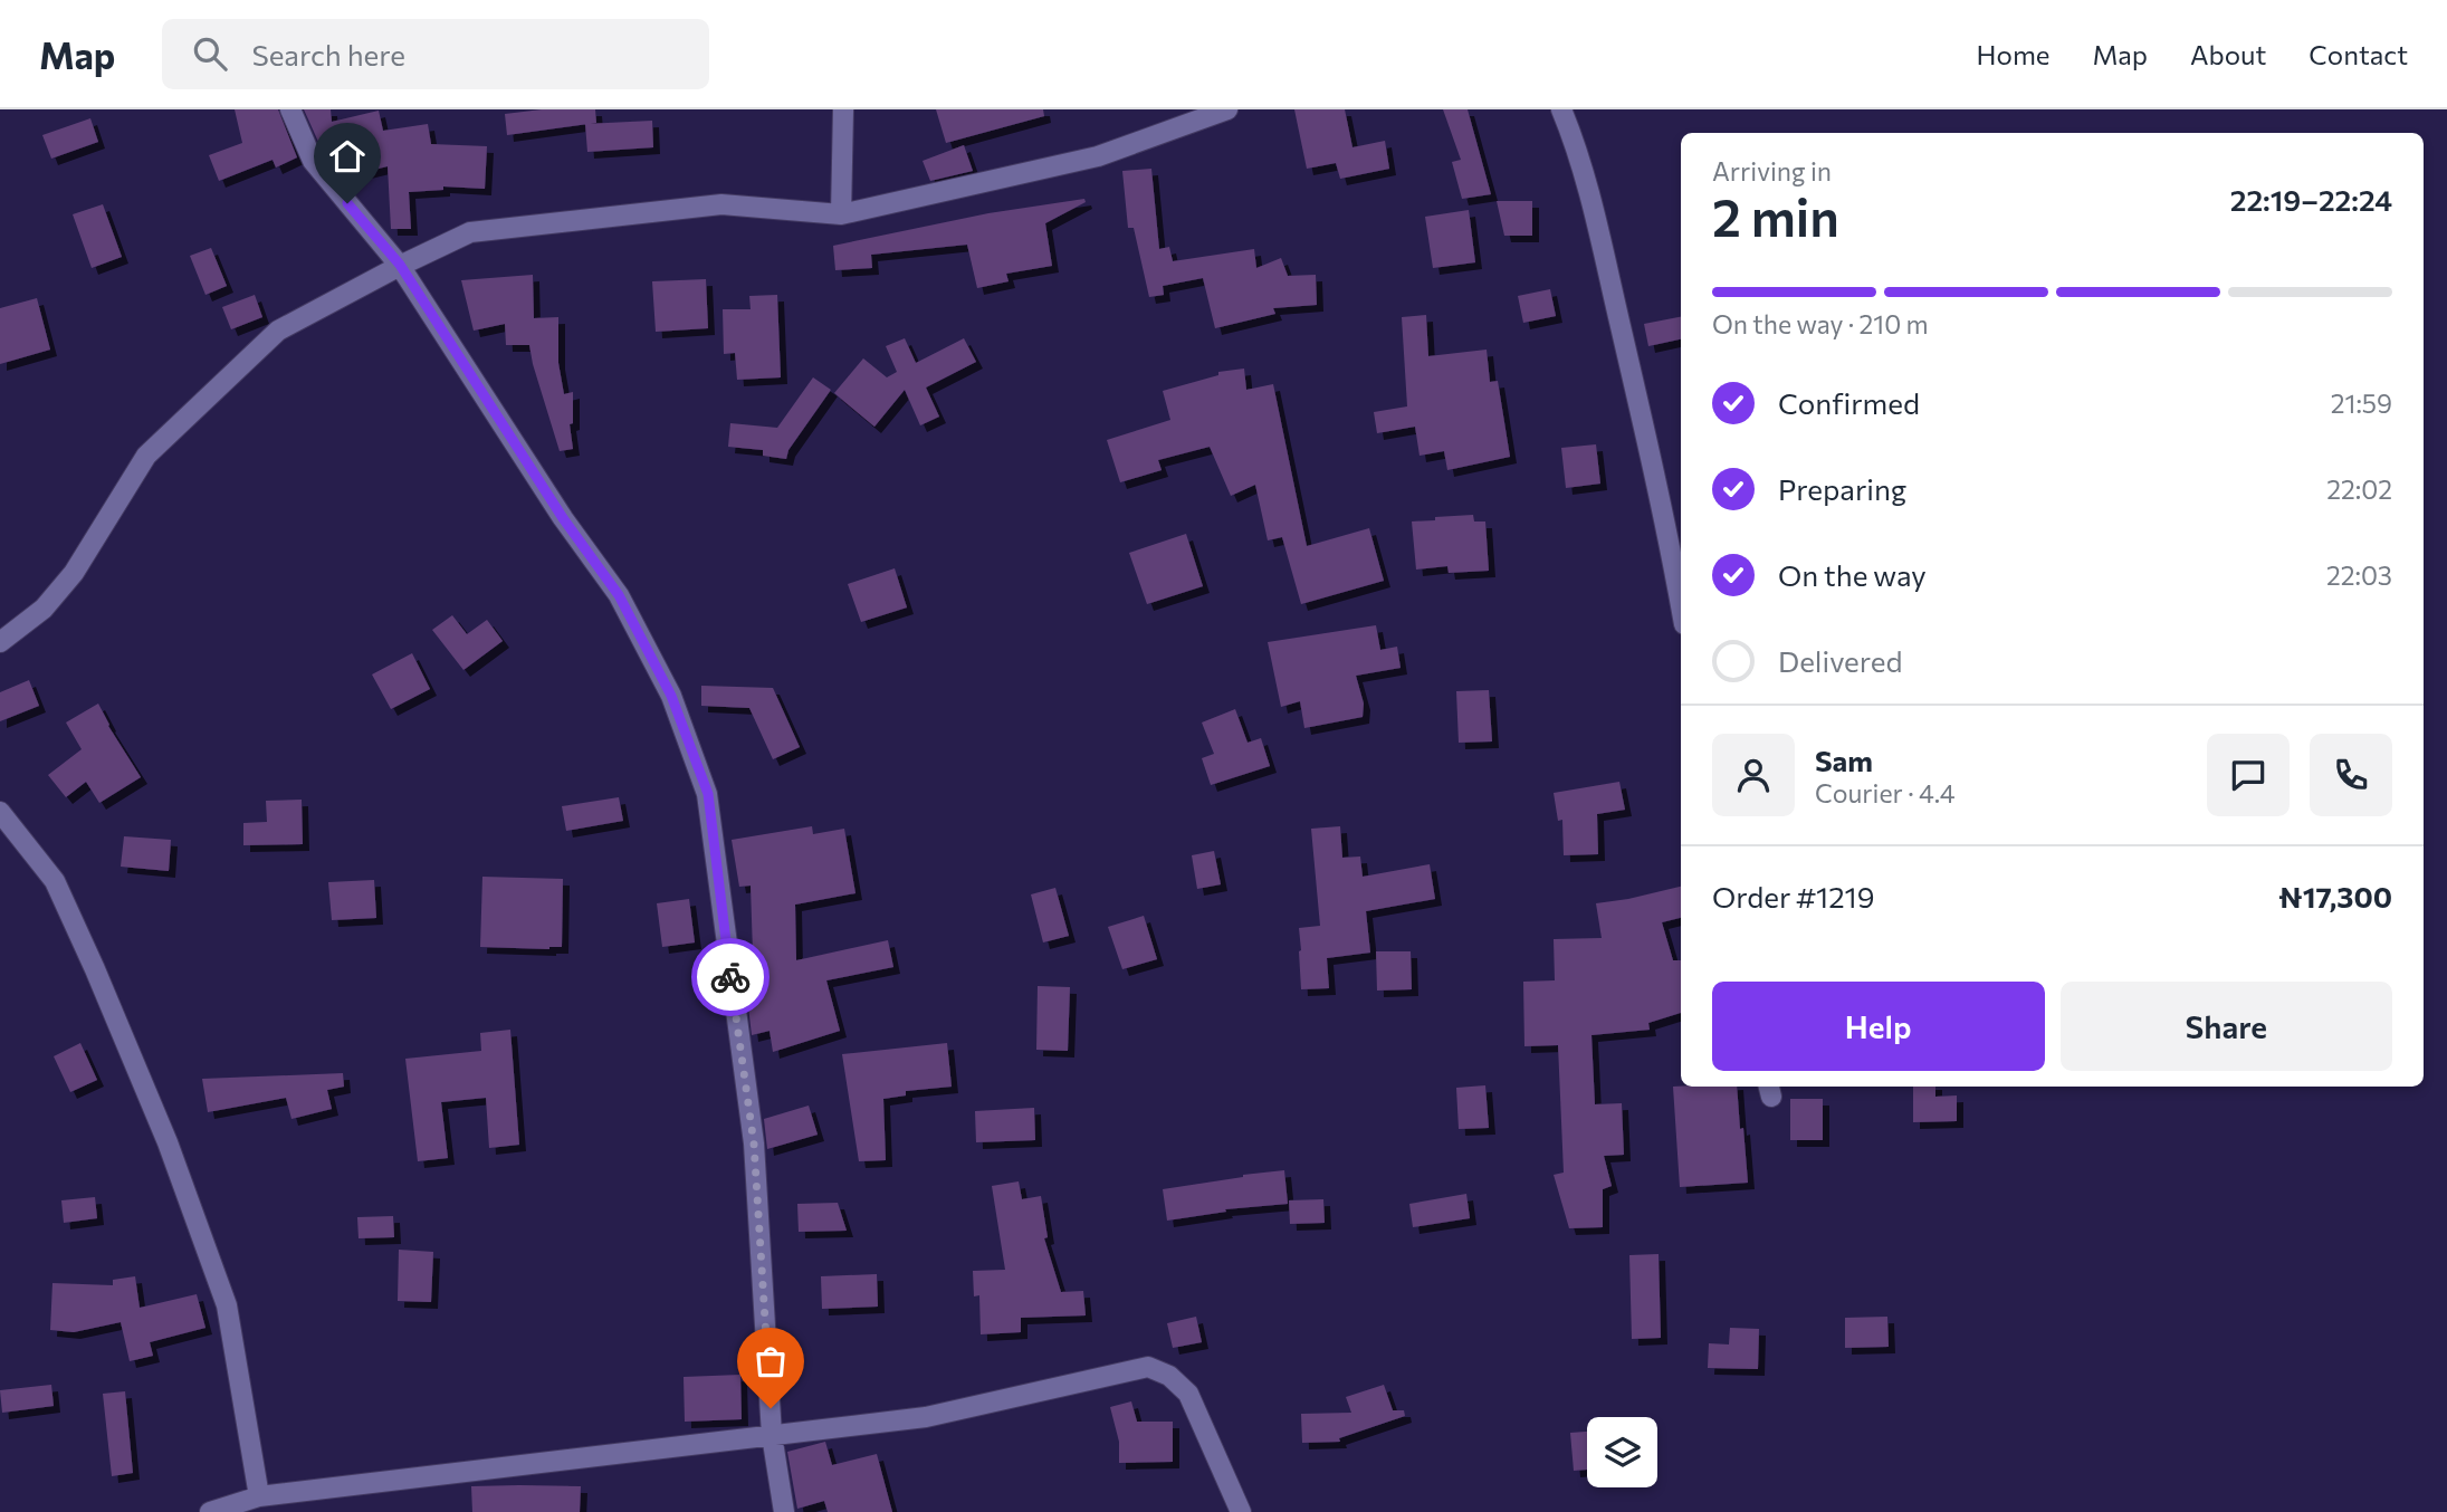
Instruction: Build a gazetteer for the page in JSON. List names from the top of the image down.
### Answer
{
  "page": {
    "header": "Map",
    "search": "Search here",
    "nav": [
      "Home",
      "Map",
      "About",
      "Contact"
    ],
    "heading": ["2 min", "Arriving in", "22:19–22:24"],
    "panel": [
      "Sam",
      "Courier · 4.4",
      "Order #1219",
      "₦17,300"
    ],
    "bar": "On the way · 210 m",
    "list": [
      ["Confirmed", "21:59"],
      ["Preparing", "22:02"],
      ["On the way", "22:03"],
      "Delivered"
    ],
    "buttons": ["Help", "Share"]
  }
}
